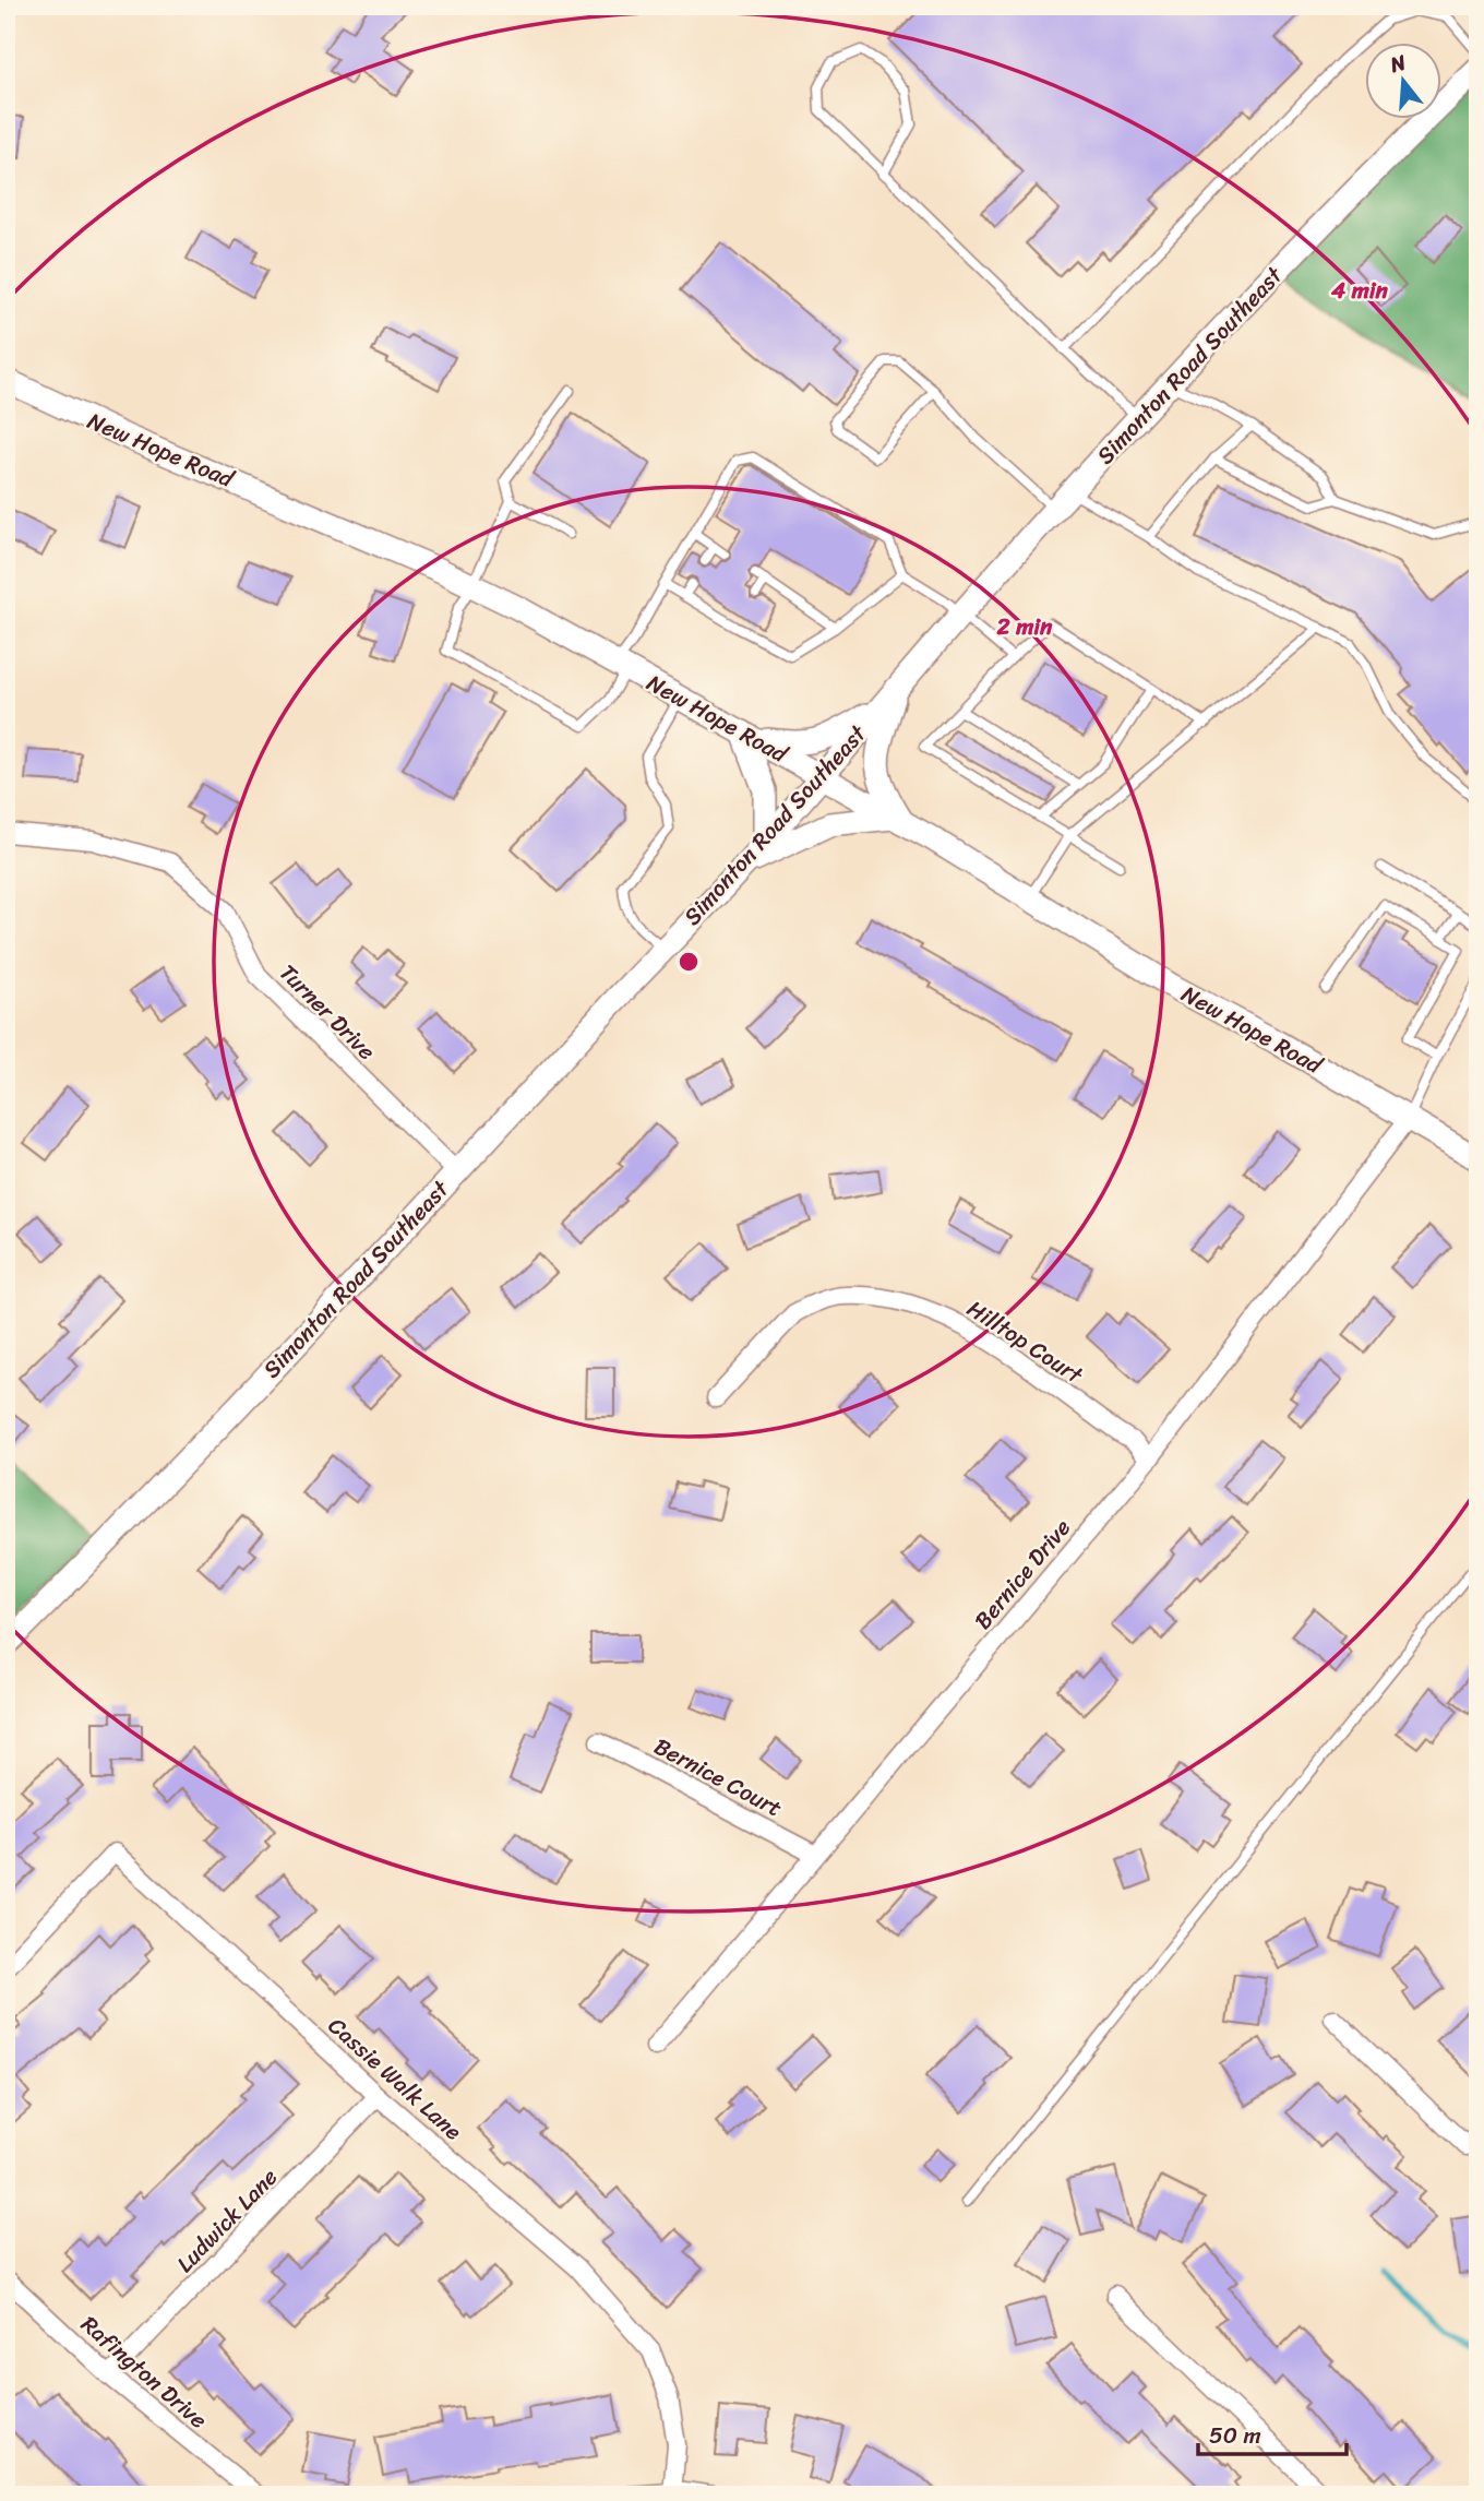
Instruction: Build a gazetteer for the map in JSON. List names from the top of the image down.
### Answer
{
  "streets": {
    "street": [
      "Simonton Road Southeast",
      "New Hope Road",
      "Turner Drive",
      "Hilltop Court",
      "Bernice Drive",
      "Bernice Court",
      "Cassie Walk Lane",
      "Ludwick Lane",
      "Rafington Drive"
    ]
  },
  "crossings": [
    ["Simonton Road Southeast", "New Hope Road"],
    ["Simonton Road Southeast", "Turner Drive"],
    ["New Hope Road", "Bernice Drive"],
    ["Hilltop Court", "Bernice Drive"],
    ["Bernice Drive", "Bernice Court"],
    ["Cassie Walk Lane", "Ludwick Lane"],
    ["Ludwick Lane", "Rafington Drive"]
  ],
  "scale_bar": "50 m",
  "north": "top",
  "rings": ["4 min", "2 min"]
}
